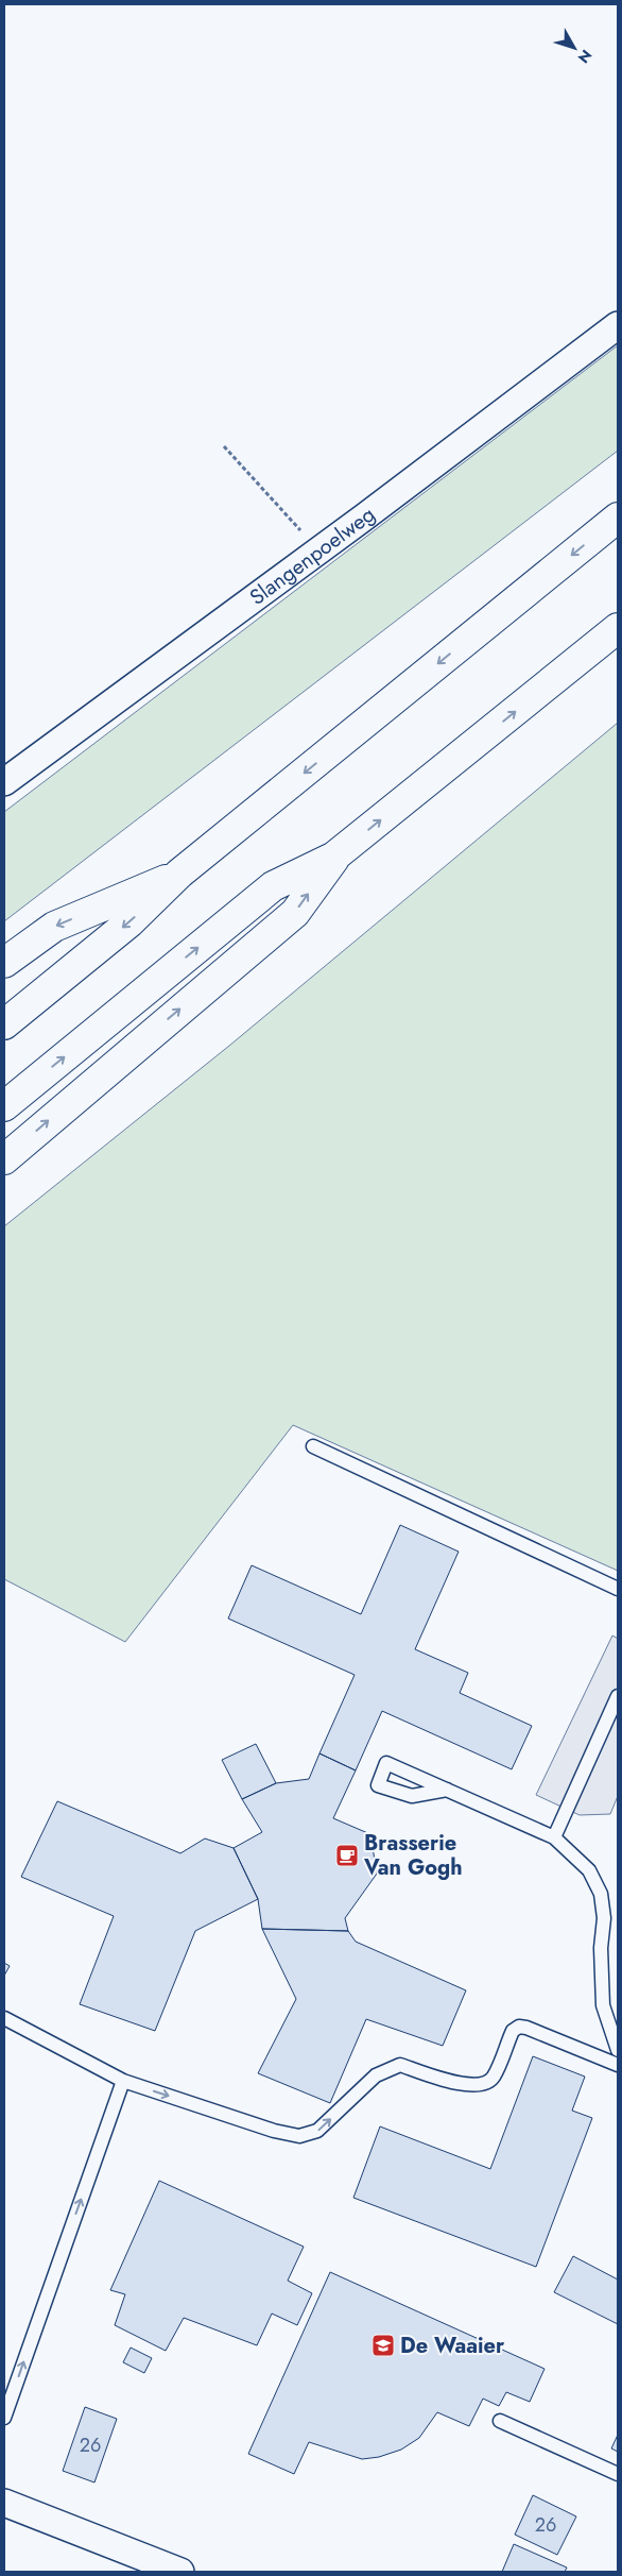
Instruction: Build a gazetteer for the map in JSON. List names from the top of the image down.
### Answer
{
  "streets": {
    "street": ["Slangenpoelweg"]
  },
  "places": {
    "cafe": ["Brasserie Van Gogh"],
    "school or university": ["De Waaier"]
  },
  "house_numbers": ["26", "26"],
  "north": "bottom right"
}
